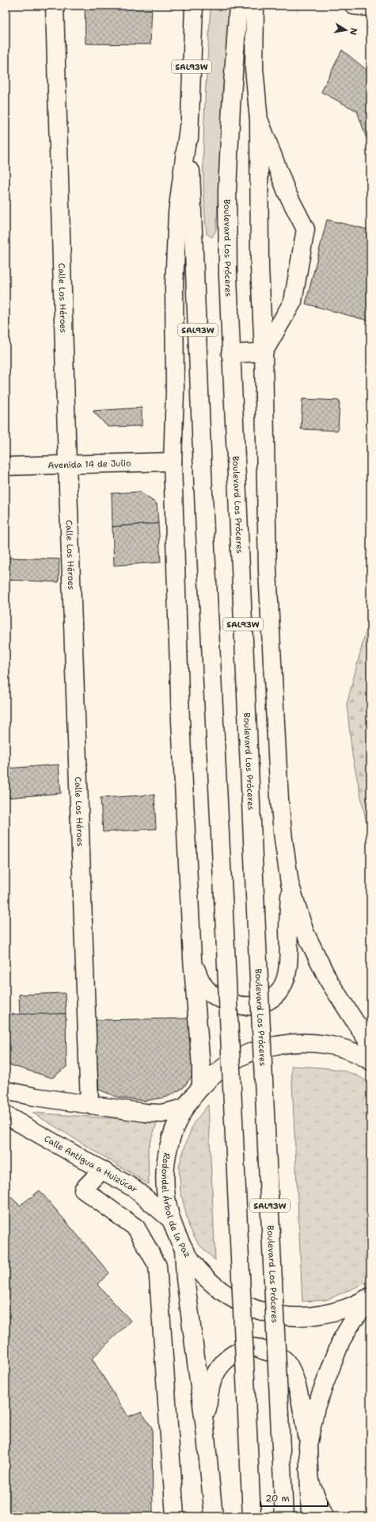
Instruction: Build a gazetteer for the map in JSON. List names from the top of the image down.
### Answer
{
  "streets": {
    "main road": [
      "SAL93W",
      "Boulevard Los Próceres",
      "Calle Los Héroes",
      "Avenida 14 de Julio",
      "Calle Antigua a Huizúcar",
      "Redondel Árbol de la Paz"
    ]
  },
  "crossings": [
    ["Calle Los Héroes", "Avenida 14 de Julio"],
    ["Calle Antigua a Huizúcar", "Redondel Árbol de la Paz"]
  ],
  "scale_bar": "20 m",
  "north": "right"
}
